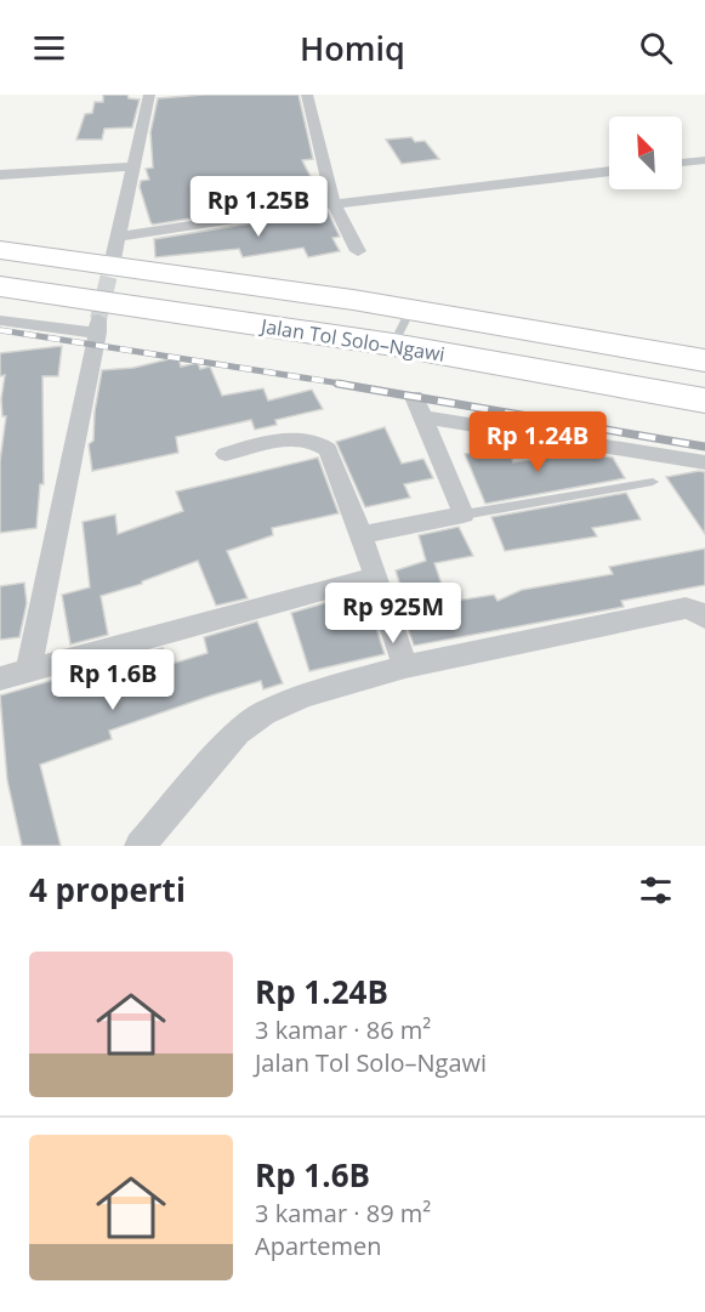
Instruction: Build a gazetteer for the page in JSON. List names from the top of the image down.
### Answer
{
  "streets": {
    "highway": ["Jalan Tol Solo–Ngawi"]
  },
  "north": "top left",
  "page": {
    "header": "Homiq",
    "price": [
      "Rp 1.25B",
      "Rp 1.24B",
      "Rp 925M",
      "Rp 1.6B"
    ],
    "heading": "4 properti",
    "list": [
      {
        "name": "Rp 1.24B",
        "note": "3 kamar · 86 m² · Jalan Tol Solo–Ngawi"
      },
      {
        "name": "Rp 1.6B",
        "note": "3 kamar · 89 m² · Apartemen"
      }
    ]
  }
}
